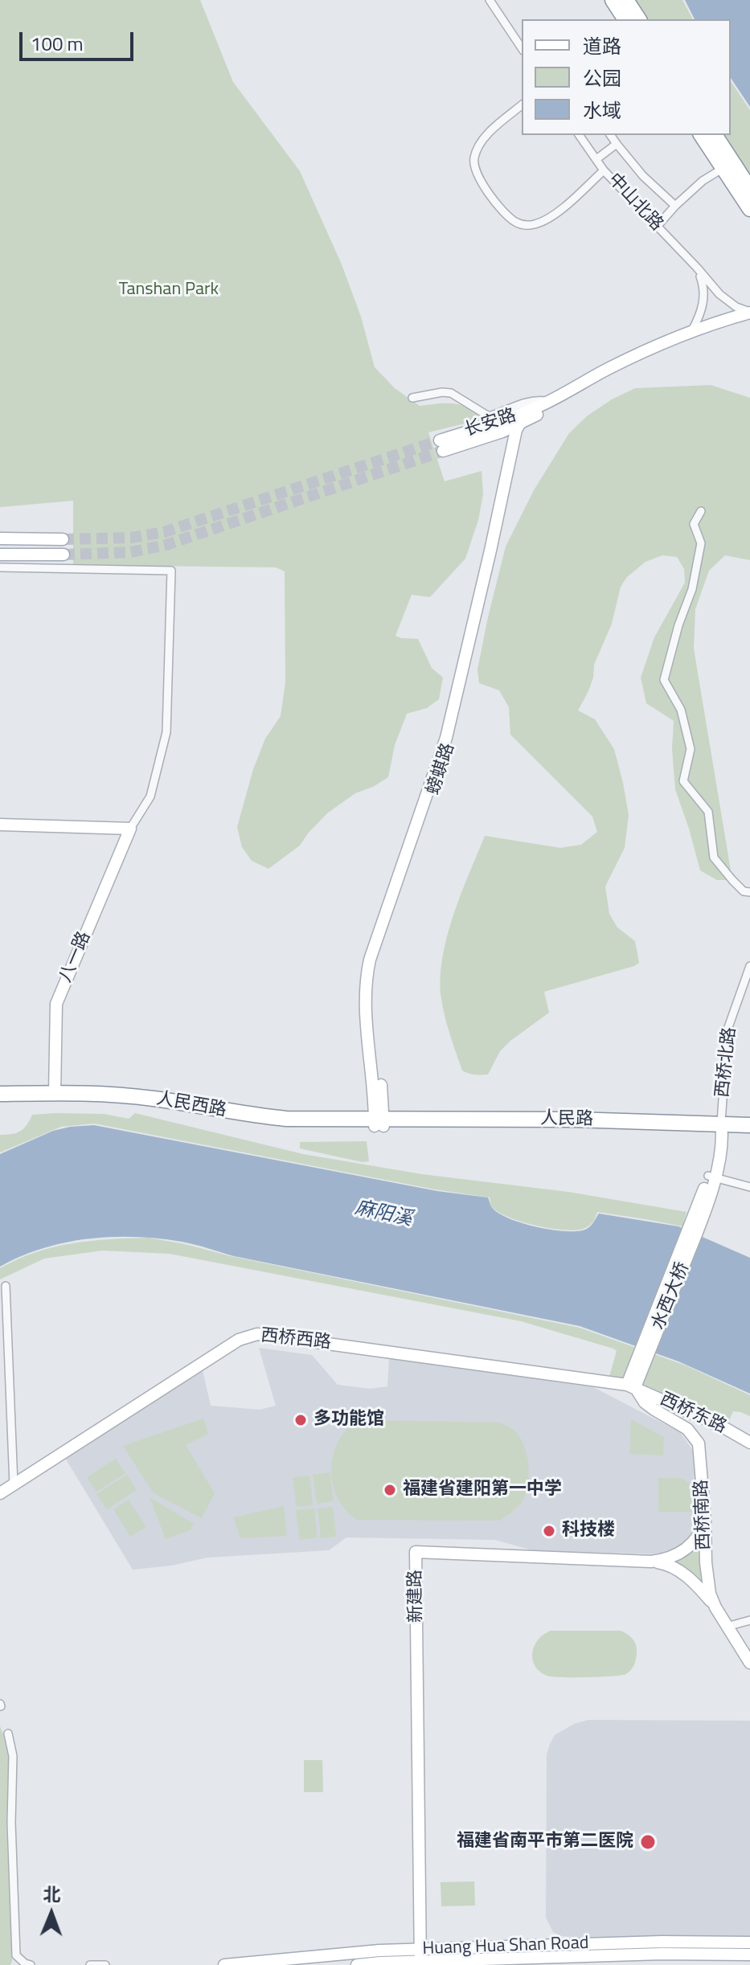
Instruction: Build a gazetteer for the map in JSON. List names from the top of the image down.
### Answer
{
  "streets": {
    "highway": ["人民西路", "人民路"],
    "main road": [
      "长安路",
      "螃蜞路",
      "八一路",
      "水西大桥",
      "西桥西路",
      "西桥东路",
      "西桥南路",
      "新建路",
      "Huang Hua Shan Road"
    ],
    "street": ["中山北路", "西桥北路"]
  },
  "crossings": [
    ["长安路", "螃蜞路"],
    ["螃蜞路", "人民西路"],
    ["螃蜞路", "人民路"],
    ["八一路", "人民西路"],
    ["西桥北路", "人民路"],
    ["西桥北路", "水西大桥"],
    ["人民西路", "人民路"],
    ["人民路", "水西大桥"],
    ["水西大桥", "西桥西路"],
    ["水西大桥", "西桥东路"],
    ["水西大桥", "西桥南路"],
    ["西桥西路", "西桥东路"],
    ["西桥西路", "西桥南路"],
    ["西桥东路", "西桥南路"],
    ["西桥南路", "新建路"],
    ["新建路", "Huang Hua Shan Road"]
  ],
  "water": ["麻阳溪"],
  "parks": ["Tanshan Park"],
  "places": [
    "多功能馆",
    "福建省建阳第一中学",
    "科技楼",
    "福建省南平市第二医院"
  ],
  "legend": ["道路", "公园", "水域"],
  "scale_bar": "100 m",
  "north": "top"
}
